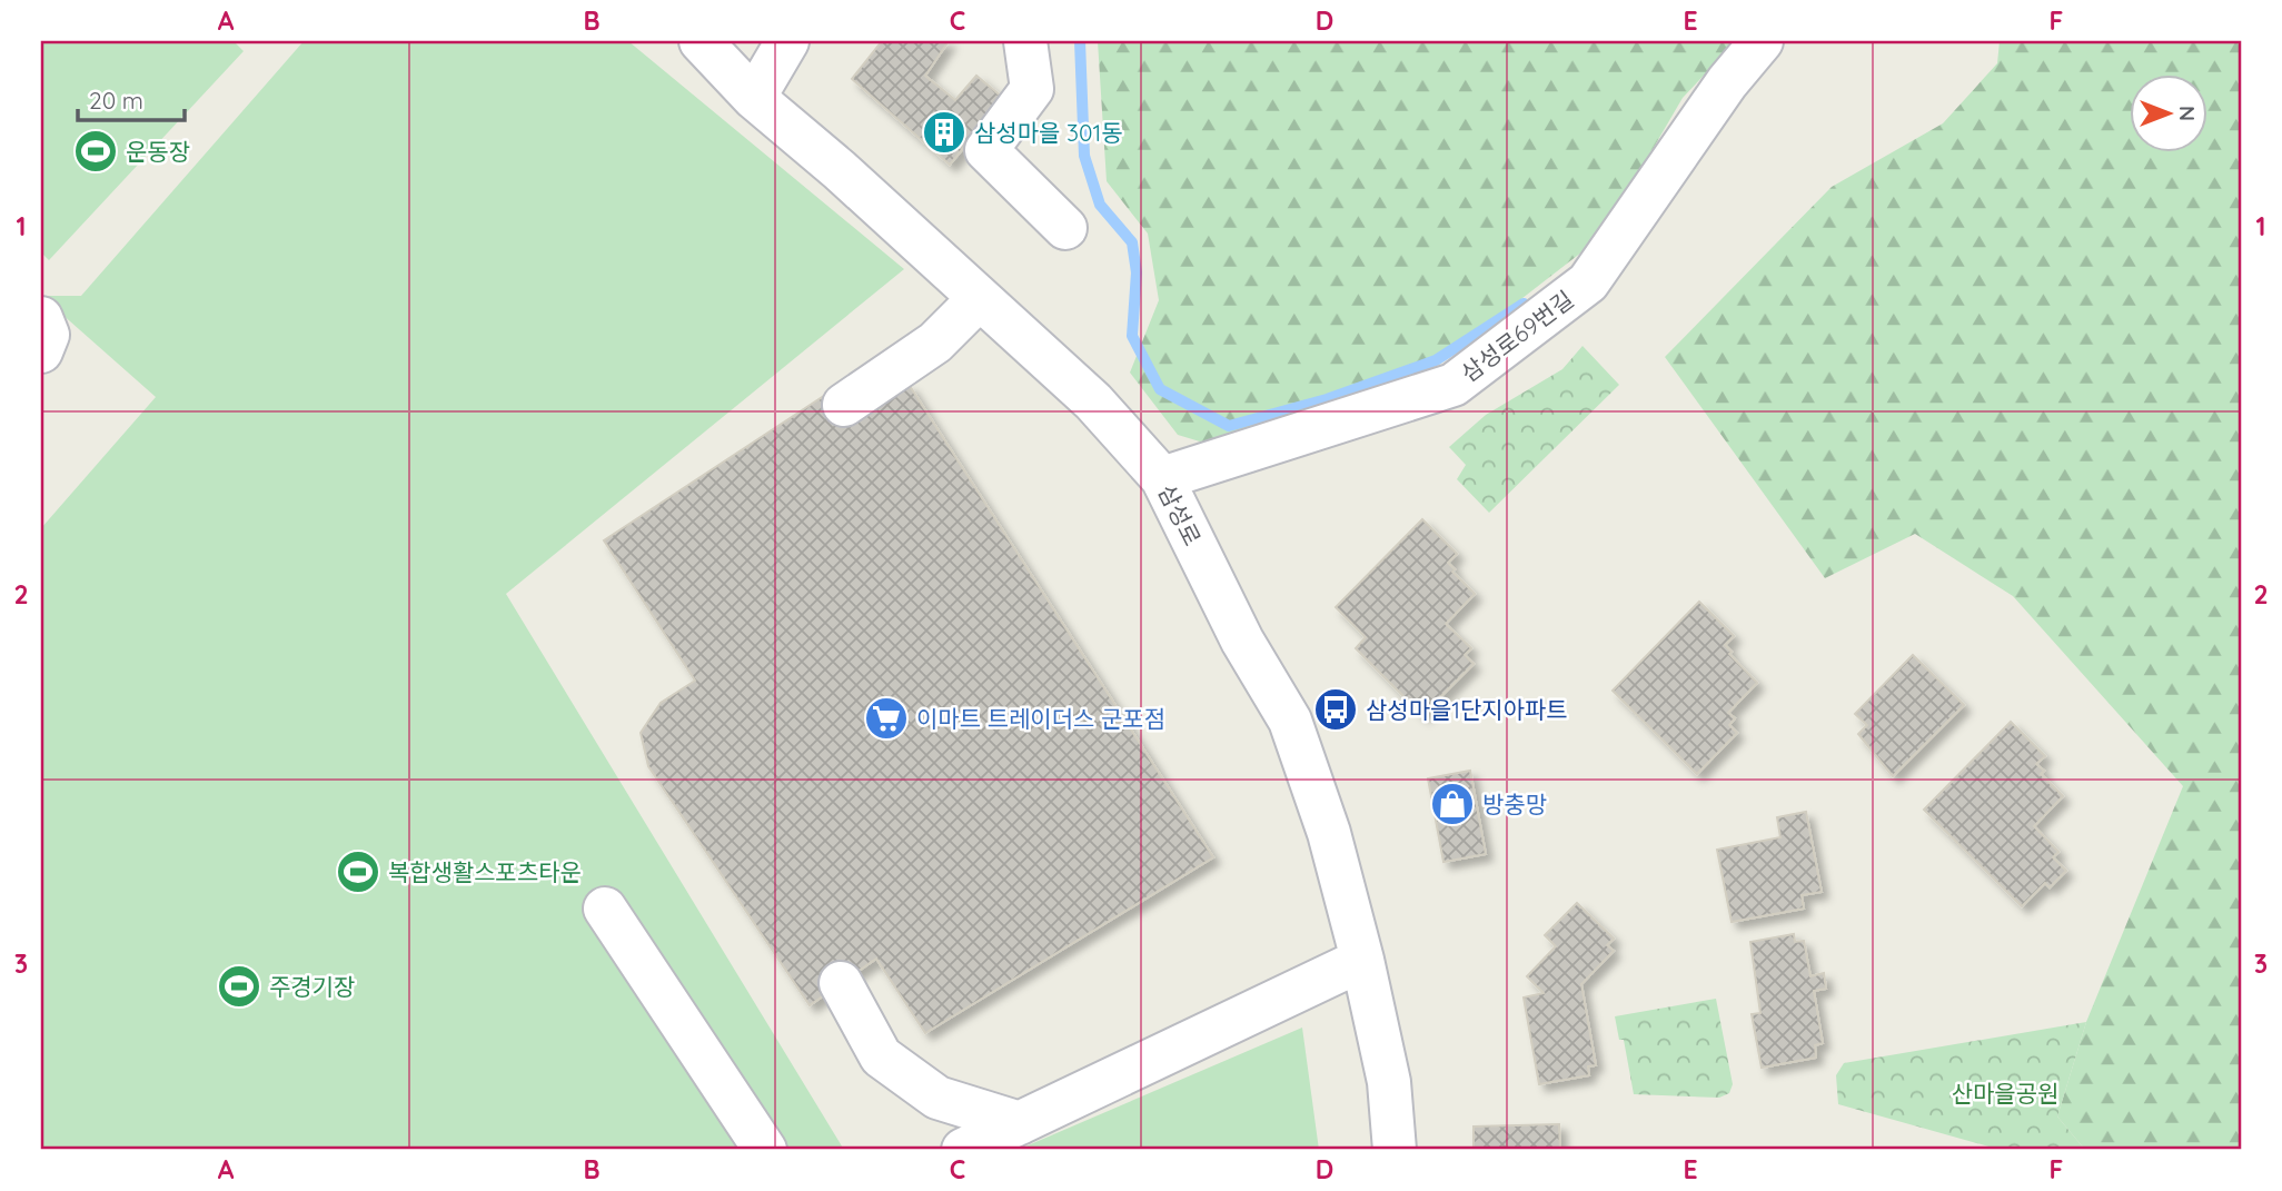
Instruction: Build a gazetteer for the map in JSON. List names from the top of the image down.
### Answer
{
  "streets": {
    "street": ["삼성로69번길", "삼성로"]
  },
  "crossings": [
    ["삼성로69번길", "삼성로"]
  ],
  "parks": ["산마을공원"],
  "places": {
    "building": ["삼성마을 301동"],
    "sports": ["운동장", "복합생활스포츠타운", "주경기장"],
    "bus stop": ["삼성마을1단지아파트"],
    "supermarket": ["이마트 트레이더스 군포점"],
    "shop": ["방충망"]
  },
  "scale_bar": "20 m",
  "north": "right",
  "grid": {
    "columns": [
      "A",
      "B",
      "C",
      "D",
      "E",
      "F"
    ],
    "rows": ["1", "2", "3"]
  }
}
